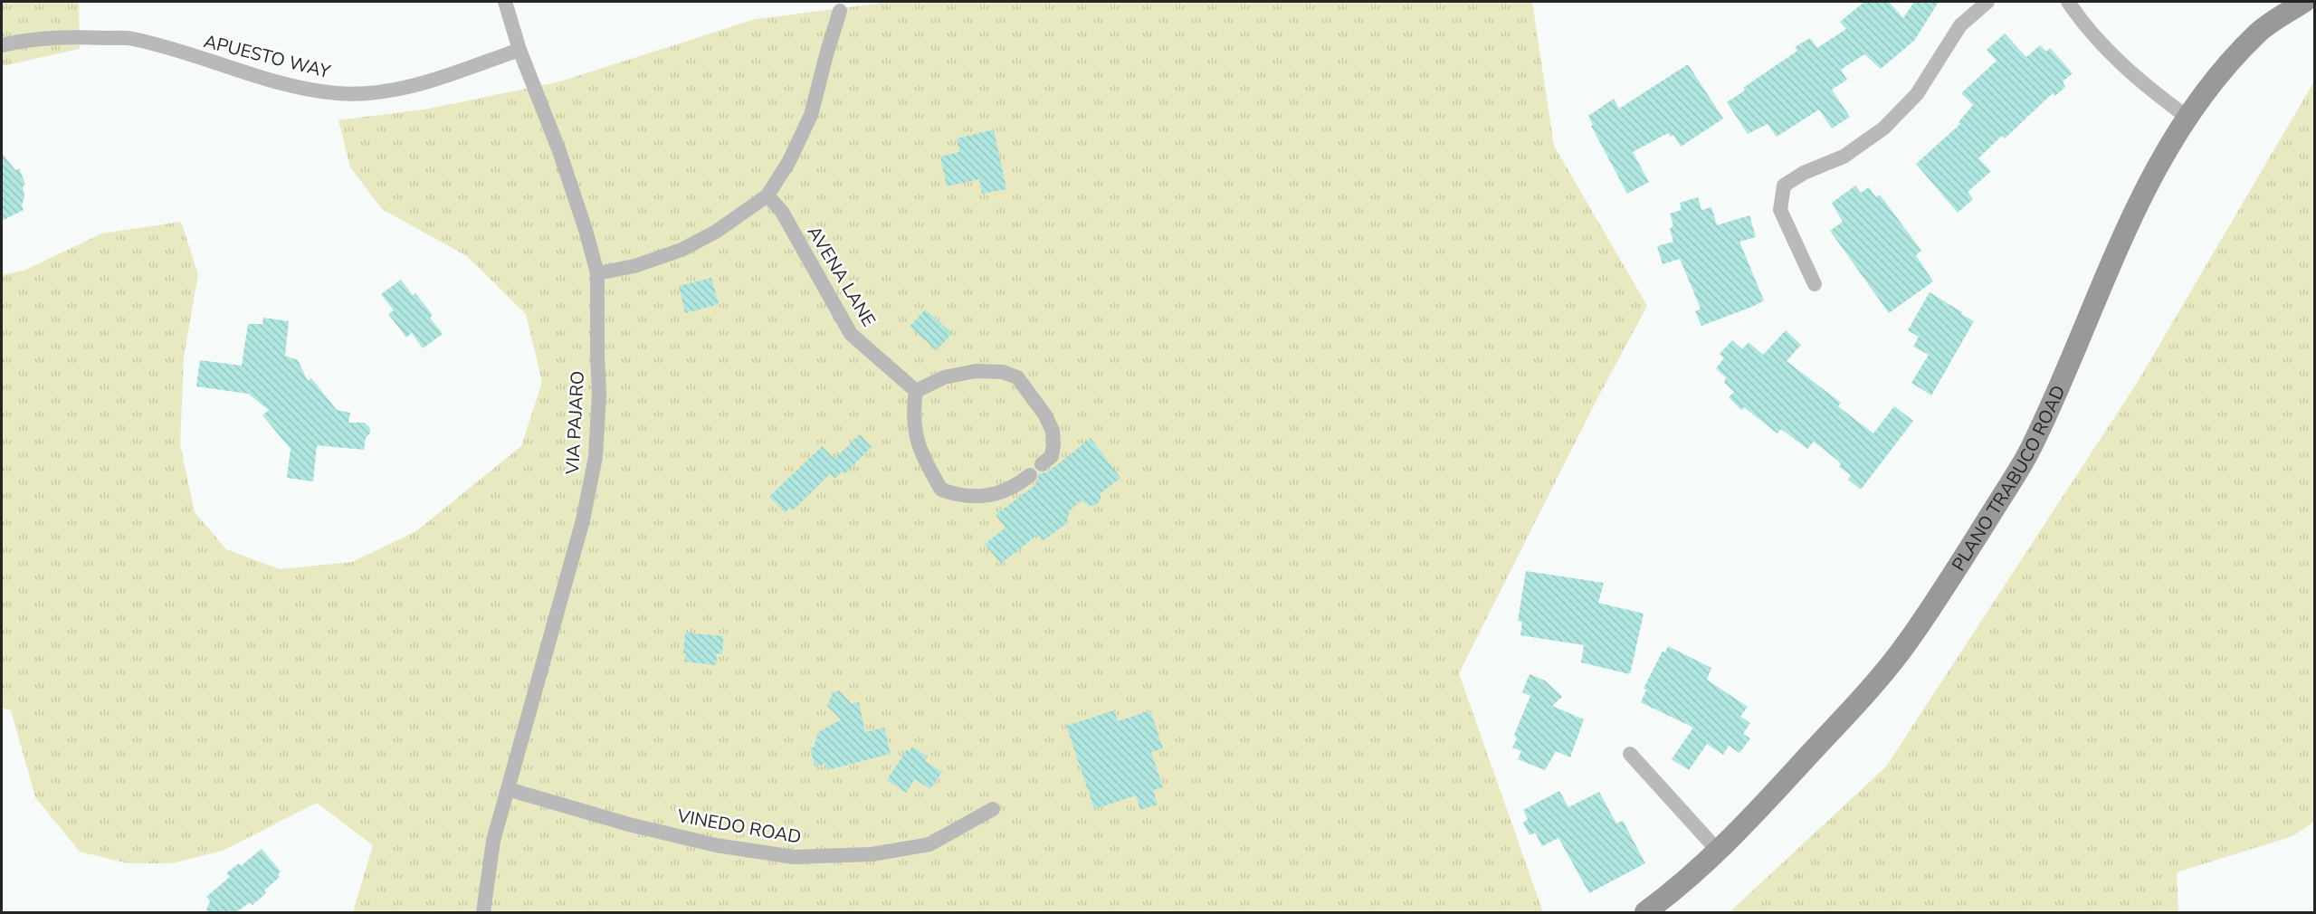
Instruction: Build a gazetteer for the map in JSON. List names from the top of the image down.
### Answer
{
  "streets": {
    "street": [
      "APUESTO WAY",
      "AVENA LANE",
      "VIA PAJARO",
      "PLANO TRABUCO ROAD",
      "VINEDO ROAD"
    ]
  },
  "crossings": [
    ["APUESTO WAY", "VIA PAJARO"],
    ["VIA PAJARO", "VINEDO ROAD"]
  ]
}
